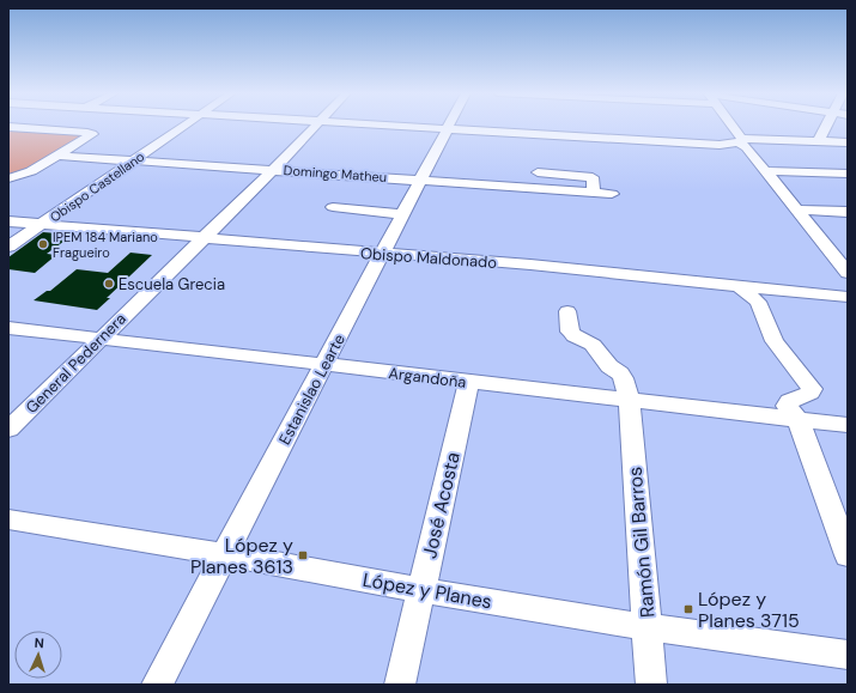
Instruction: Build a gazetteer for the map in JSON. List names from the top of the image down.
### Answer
{
  "streets": {
    "street": [
      "Domingo Matheu",
      "Obispo Castellano",
      "Obispo Maldonado",
      "General Pedernera",
      "Argandoña",
      "Estanislao Learte",
      "José Acosta",
      "Ramón Gil Barros",
      "López y Planes"
    ]
  },
  "crossings": [
    ["Domingo Matheu", "Obispo Castellano"],
    ["Domingo Matheu", "General Pedernera"],
    ["Domingo Matheu", "Estanislao Learte"],
    ["Obispo Castellano", "Obispo Maldonado"],
    ["Obispo Maldonado", "General Pedernera"],
    ["Obispo Maldonado", "Estanislao Learte"],
    ["General Pedernera", "Argandoña"],
    ["Argandoña", "Estanislao Learte"],
    ["Argandoña", "José Acosta"],
    ["Argandoña", "Ramón Gil Barros"],
    ["Estanislao Learte", "López y Planes"],
    ["José Acosta", "López y Planes"],
    ["Ramón Gil Barros", "López y Planes"]
  ],
  "places": {
    "other": ["IPEM 184 Mariano Fragueiro", "Escuela Grecia"],
    "transit": ["López y Planes 3613", "López y Planes 3715"]
  },
  "north": "top"
}
